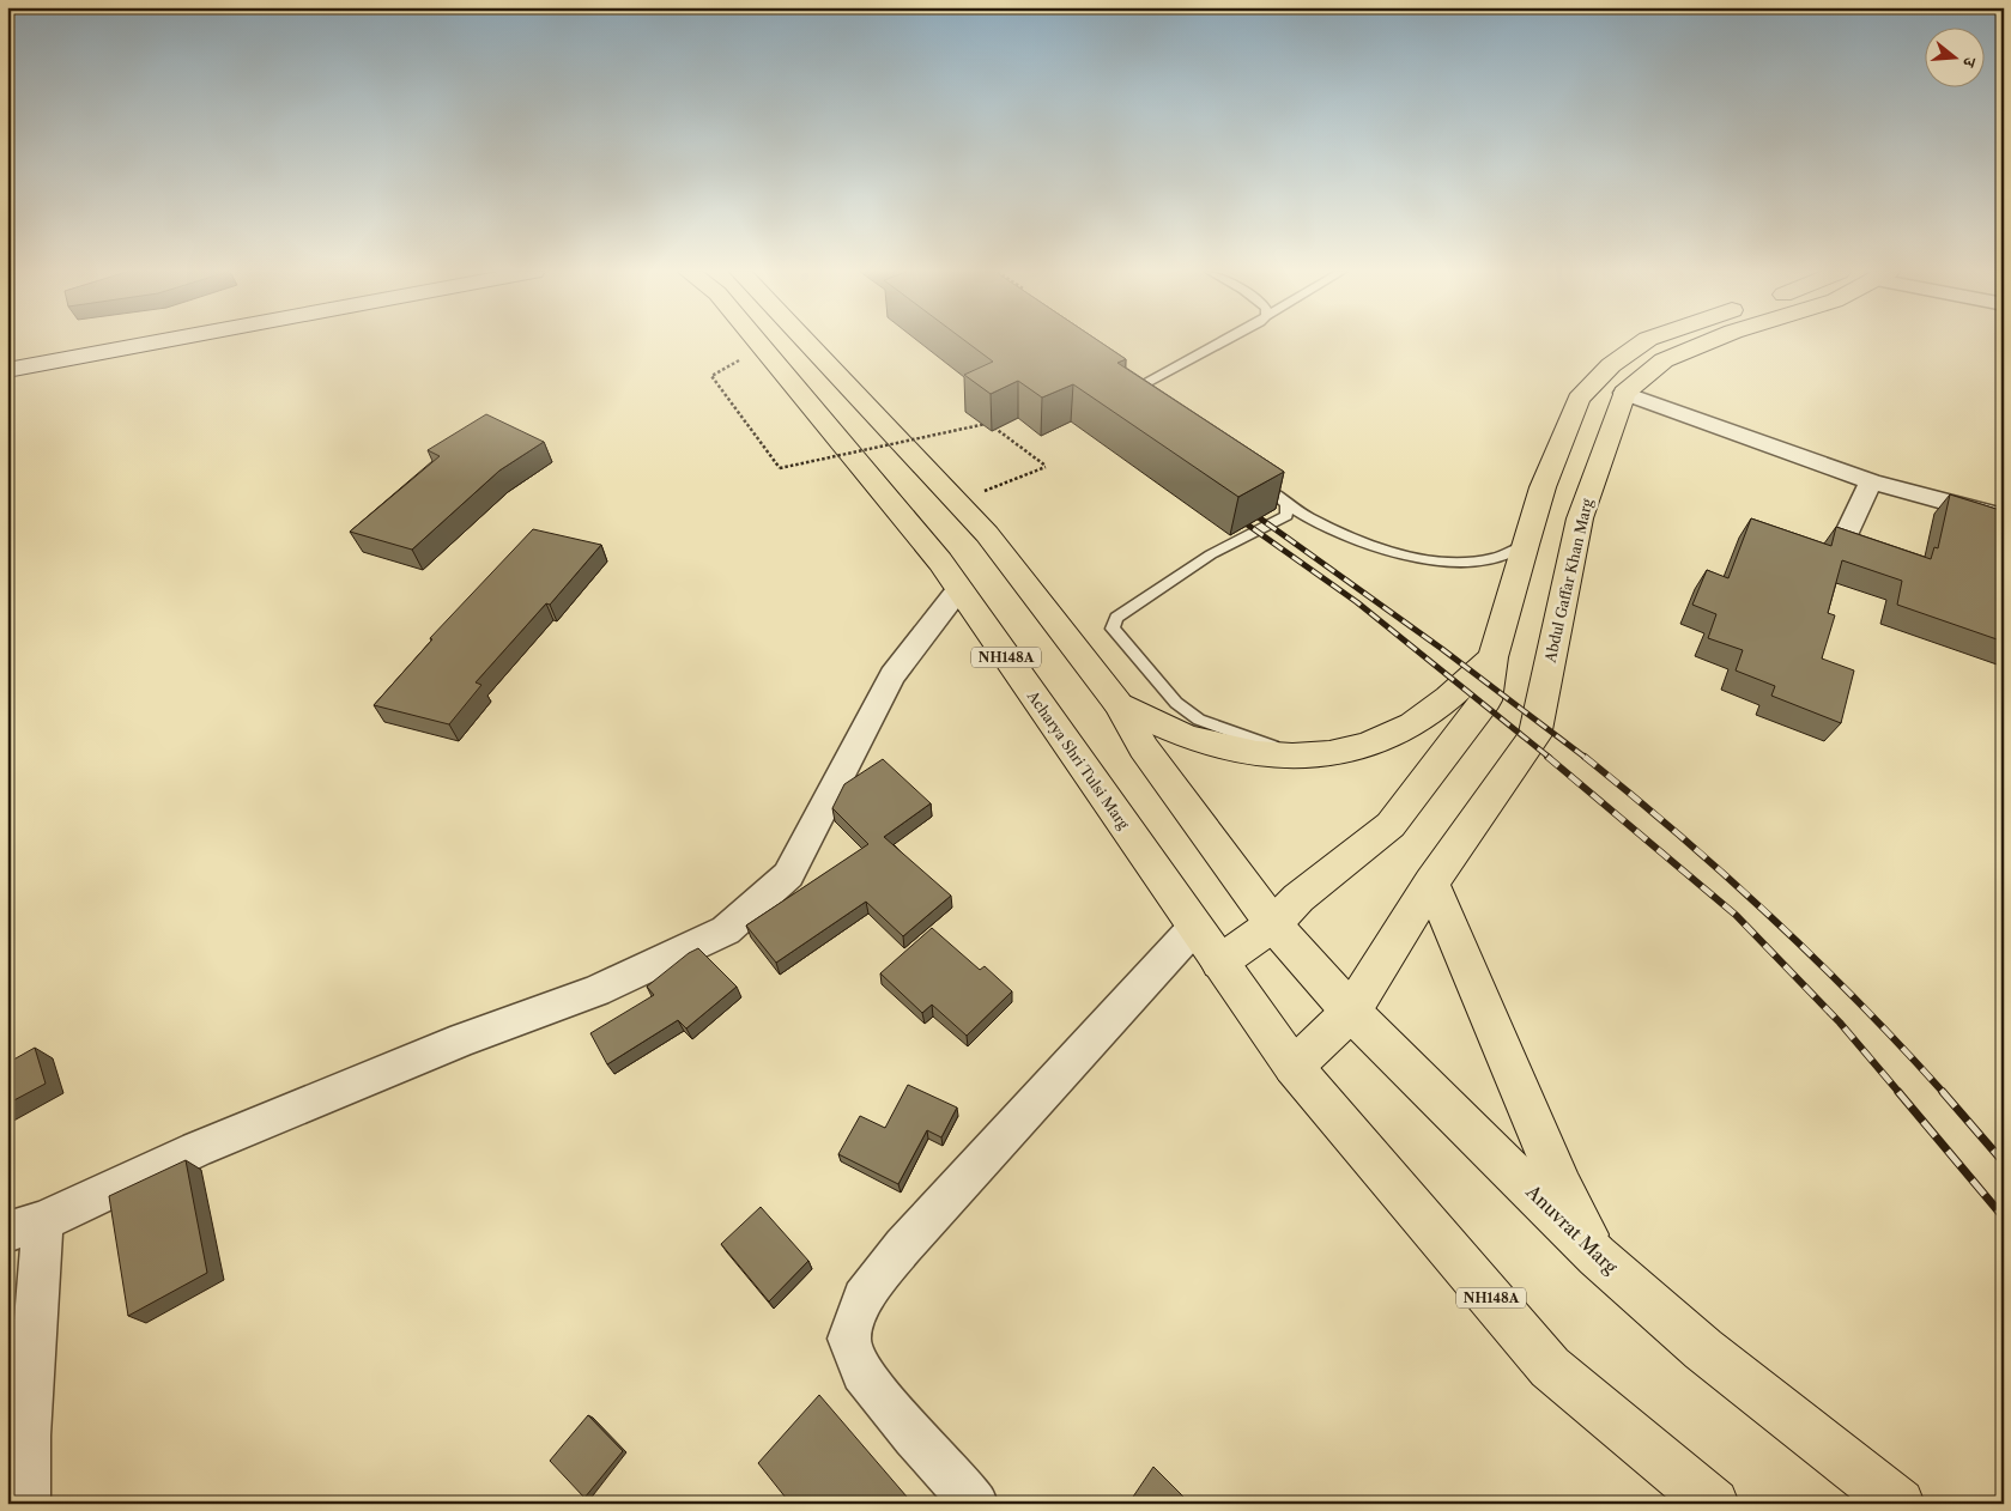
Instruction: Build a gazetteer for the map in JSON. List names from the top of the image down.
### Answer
{
  "streets": {
    "main road": [
      "Abdul Gaffar Khan Marg",
      "NH148A",
      "Acharya Shri Tulsi Marg",
      "Anuvrat Marg"
    ]
  },
  "crossings": [
    ["Abdul Gaffar Khan Marg", "NH148A"],
    ["Abdul Gaffar Khan Marg", "Acharya Shri Tulsi Marg"],
    ["Abdul Gaffar Khan Marg", "Anuvrat Marg"],
    ["NH148A", "Acharya Shri Tulsi Marg"]
  ],
  "north": "right"
}
